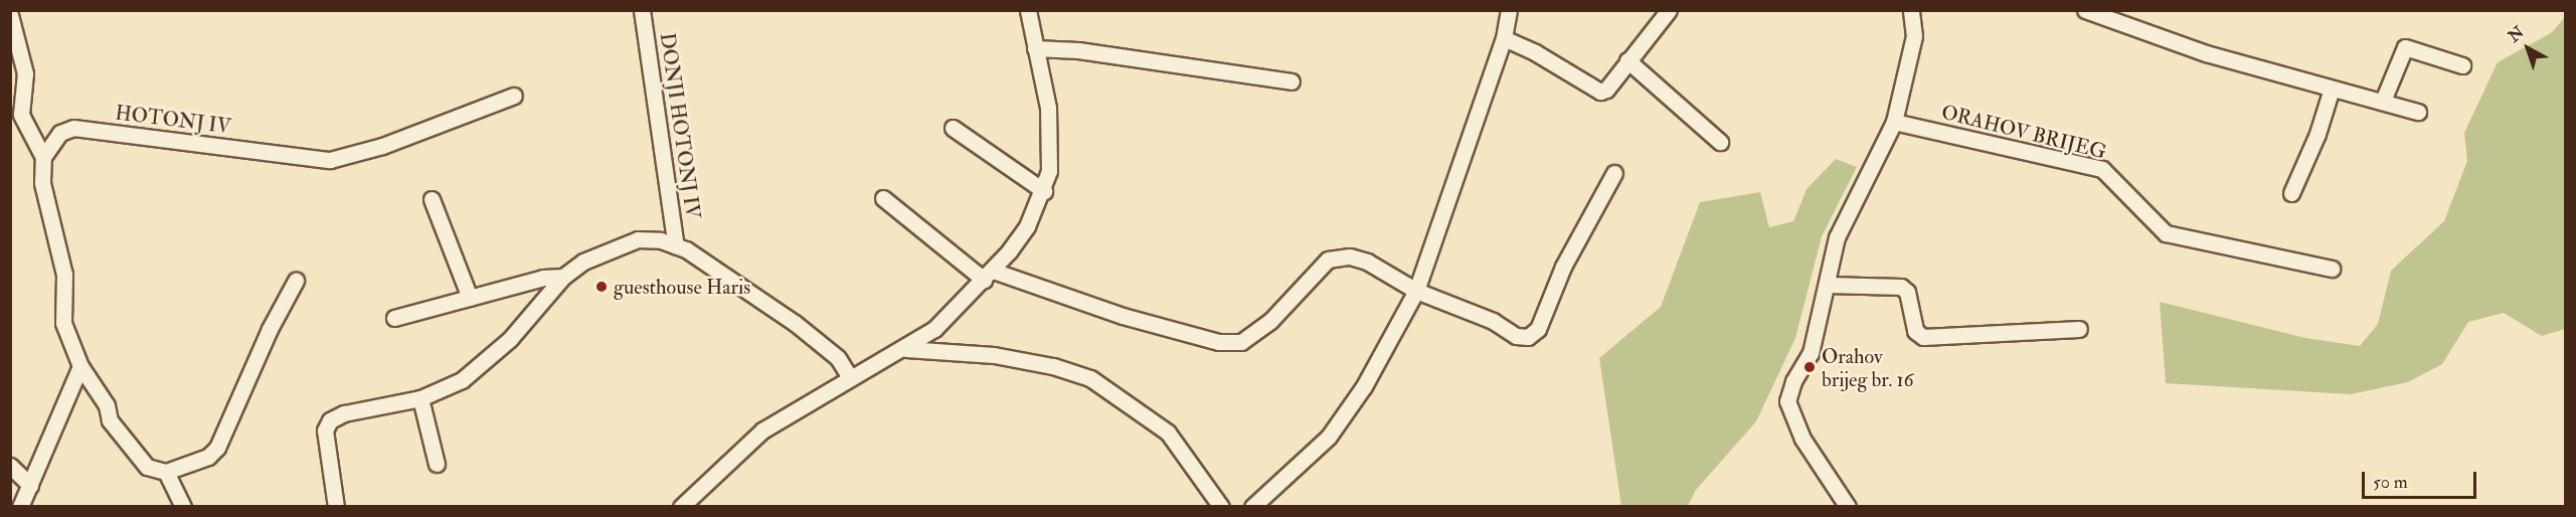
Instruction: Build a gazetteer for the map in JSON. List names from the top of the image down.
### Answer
{
  "streets": {
    "street": ["HOTONJ IV", "DONJI HOTONJ IV", "ORAHOV BRIJEG"]
  },
  "places": ["guesthouse Haris", "Orahov brijeg br. 16"],
  "scale_bar": "50 m",
  "north": "top left"
}
